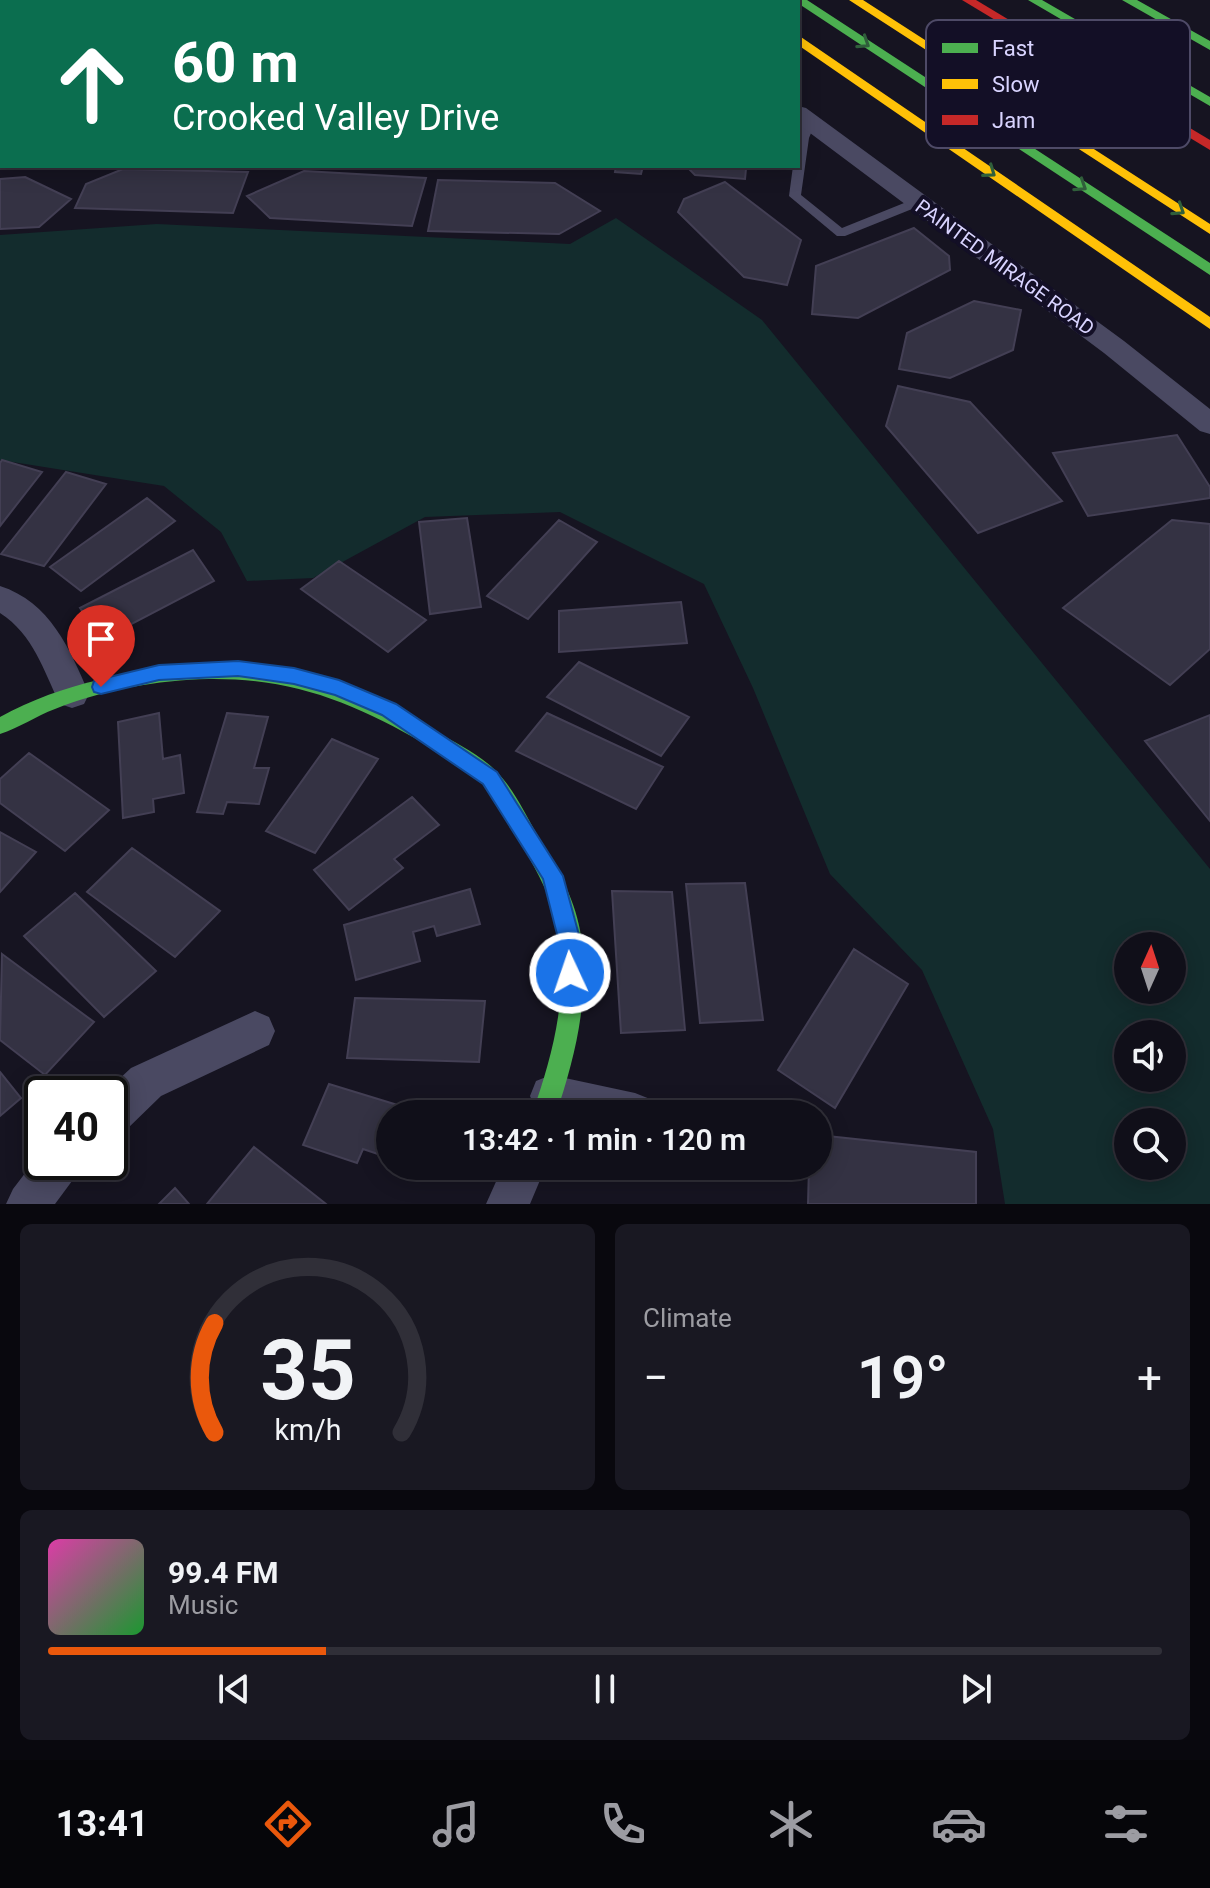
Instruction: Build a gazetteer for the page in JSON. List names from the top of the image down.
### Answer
{
  "streets": {
    "street": ["PAINTED MIRAGE ROAD"]
  },
  "legend": ["Fast", "Slow", "Jam"],
  "north": "top",
  "page": {
    "turn": ["60 m", "Crooked Valley Drive"],
    "limit": "40",
    "trip": "13:42 · 1 min · 120 m",
    "tile": "Climate",
    "heat": ["−", "19°", "+"],
    "song": ["99.4 FM", "Music"],
    "tabs": "13:41",
    "gauge": ["35", "km/h"]
  }
}
